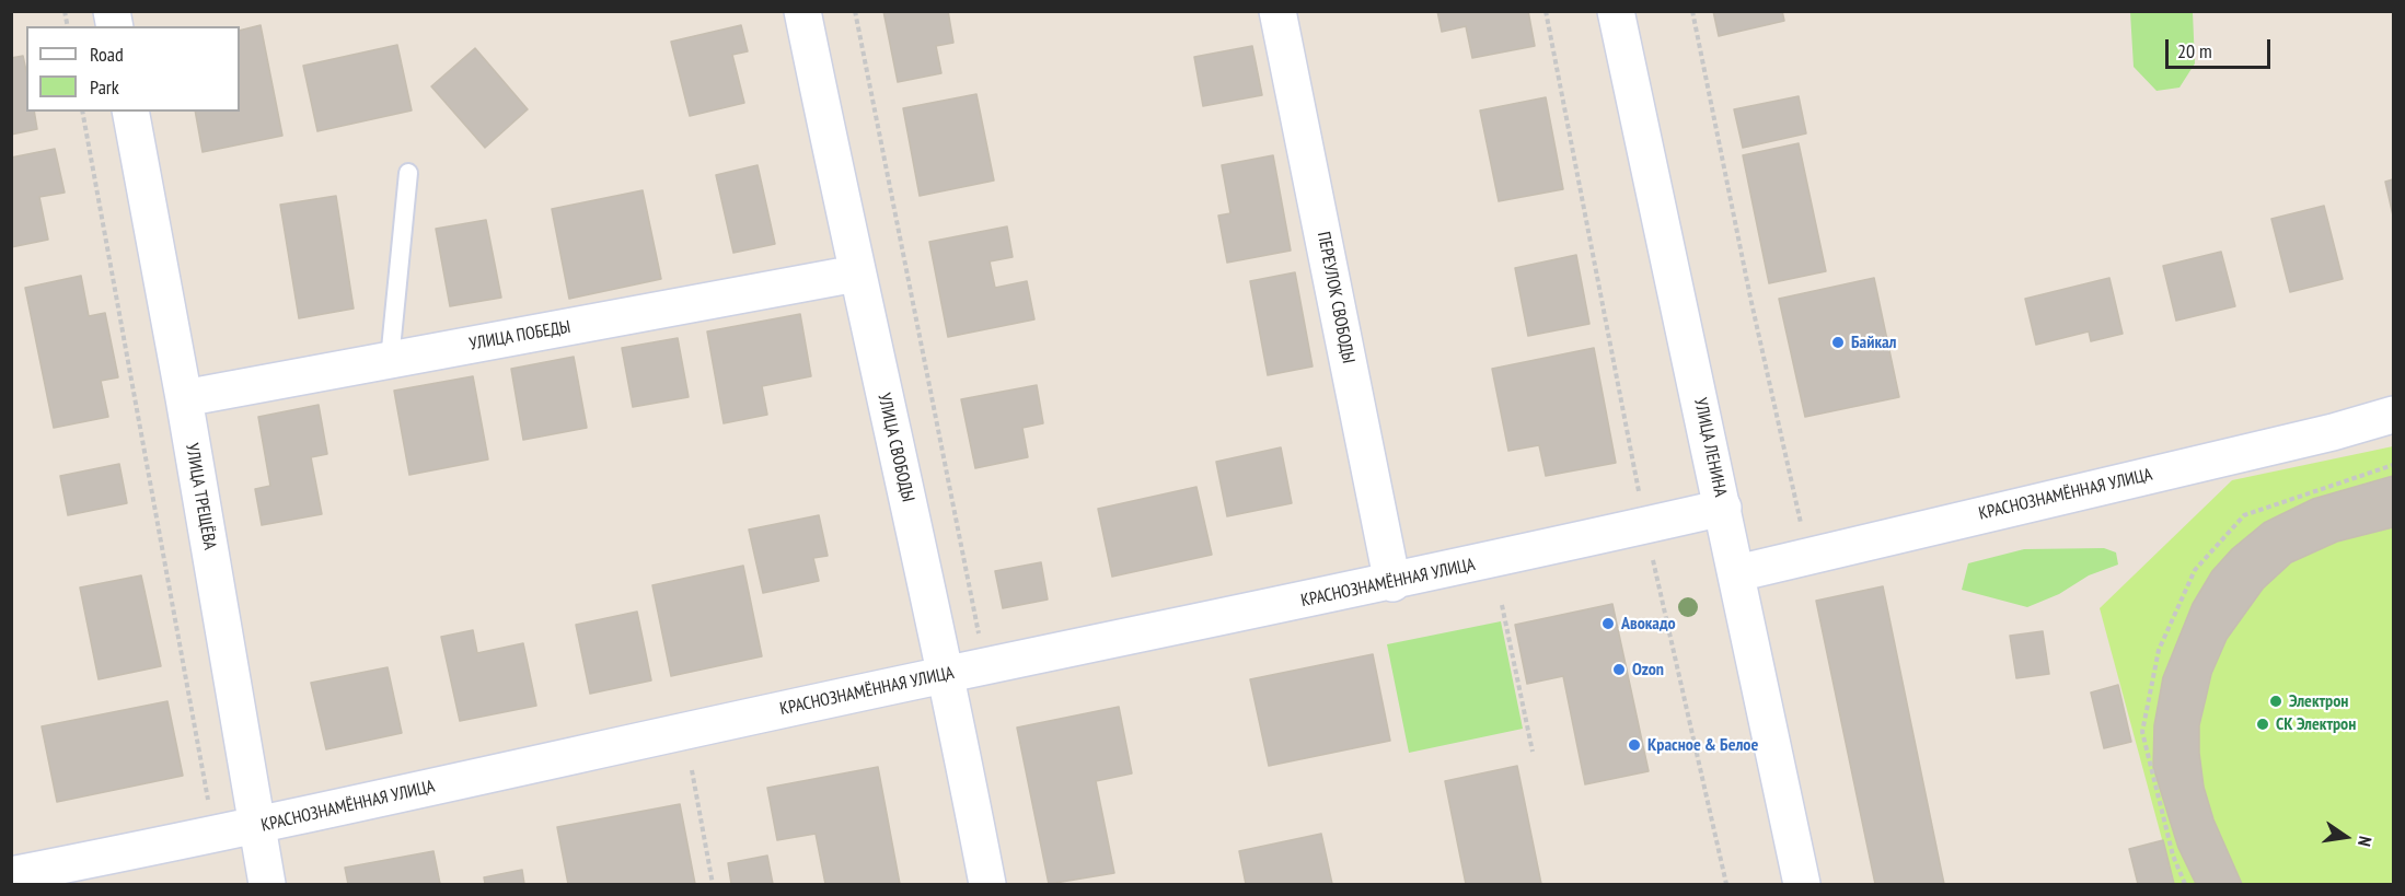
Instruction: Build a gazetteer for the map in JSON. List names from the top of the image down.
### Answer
{
  "streets": {
    "street": [
      "ПЕРЕУЛОК СВОБОДЫ",
      "УЛИЦА ПОБЕДЫ",
      "УЛИЦА СВОБОДЫ",
      "УЛИЦА ЛЕНИНА",
      "КРАСНОЗНАМЁННАЯ УЛИЦА",
      "УЛИЦА ТРЕЩЁВА"
    ]
  },
  "crossings": [
    ["ПЕРЕУЛОК СВОБОДЫ", "КРАСНОЗНАМЁННАЯ УЛИЦА"],
    ["УЛИЦА ПОБЕДЫ", "УЛИЦА СВОБОДЫ"],
    ["УЛИЦА ПОБЕДЫ", "УЛИЦА ТРЕЩЁВА"],
    ["УЛИЦА СВОБОДЫ", "КРАСНОЗНАМЁННАЯ УЛИЦА"],
    ["УЛИЦА ЛЕНИНА", "КРАСНОЗНАМЁННАЯ УЛИЦА"],
    ["КРАСНОЗНАМЁННАЯ УЛИЦА", "УЛИЦА ТРЕЩЁВА"]
  ],
  "places": [
    "Байкал",
    "Авокадо",
    "Ozon",
    "Электрон",
    "СК Электрон",
    "Красное & Белое"
  ],
  "legend": ["Road", "Park"],
  "scale_bar": "20 m",
  "north": "right"
}
